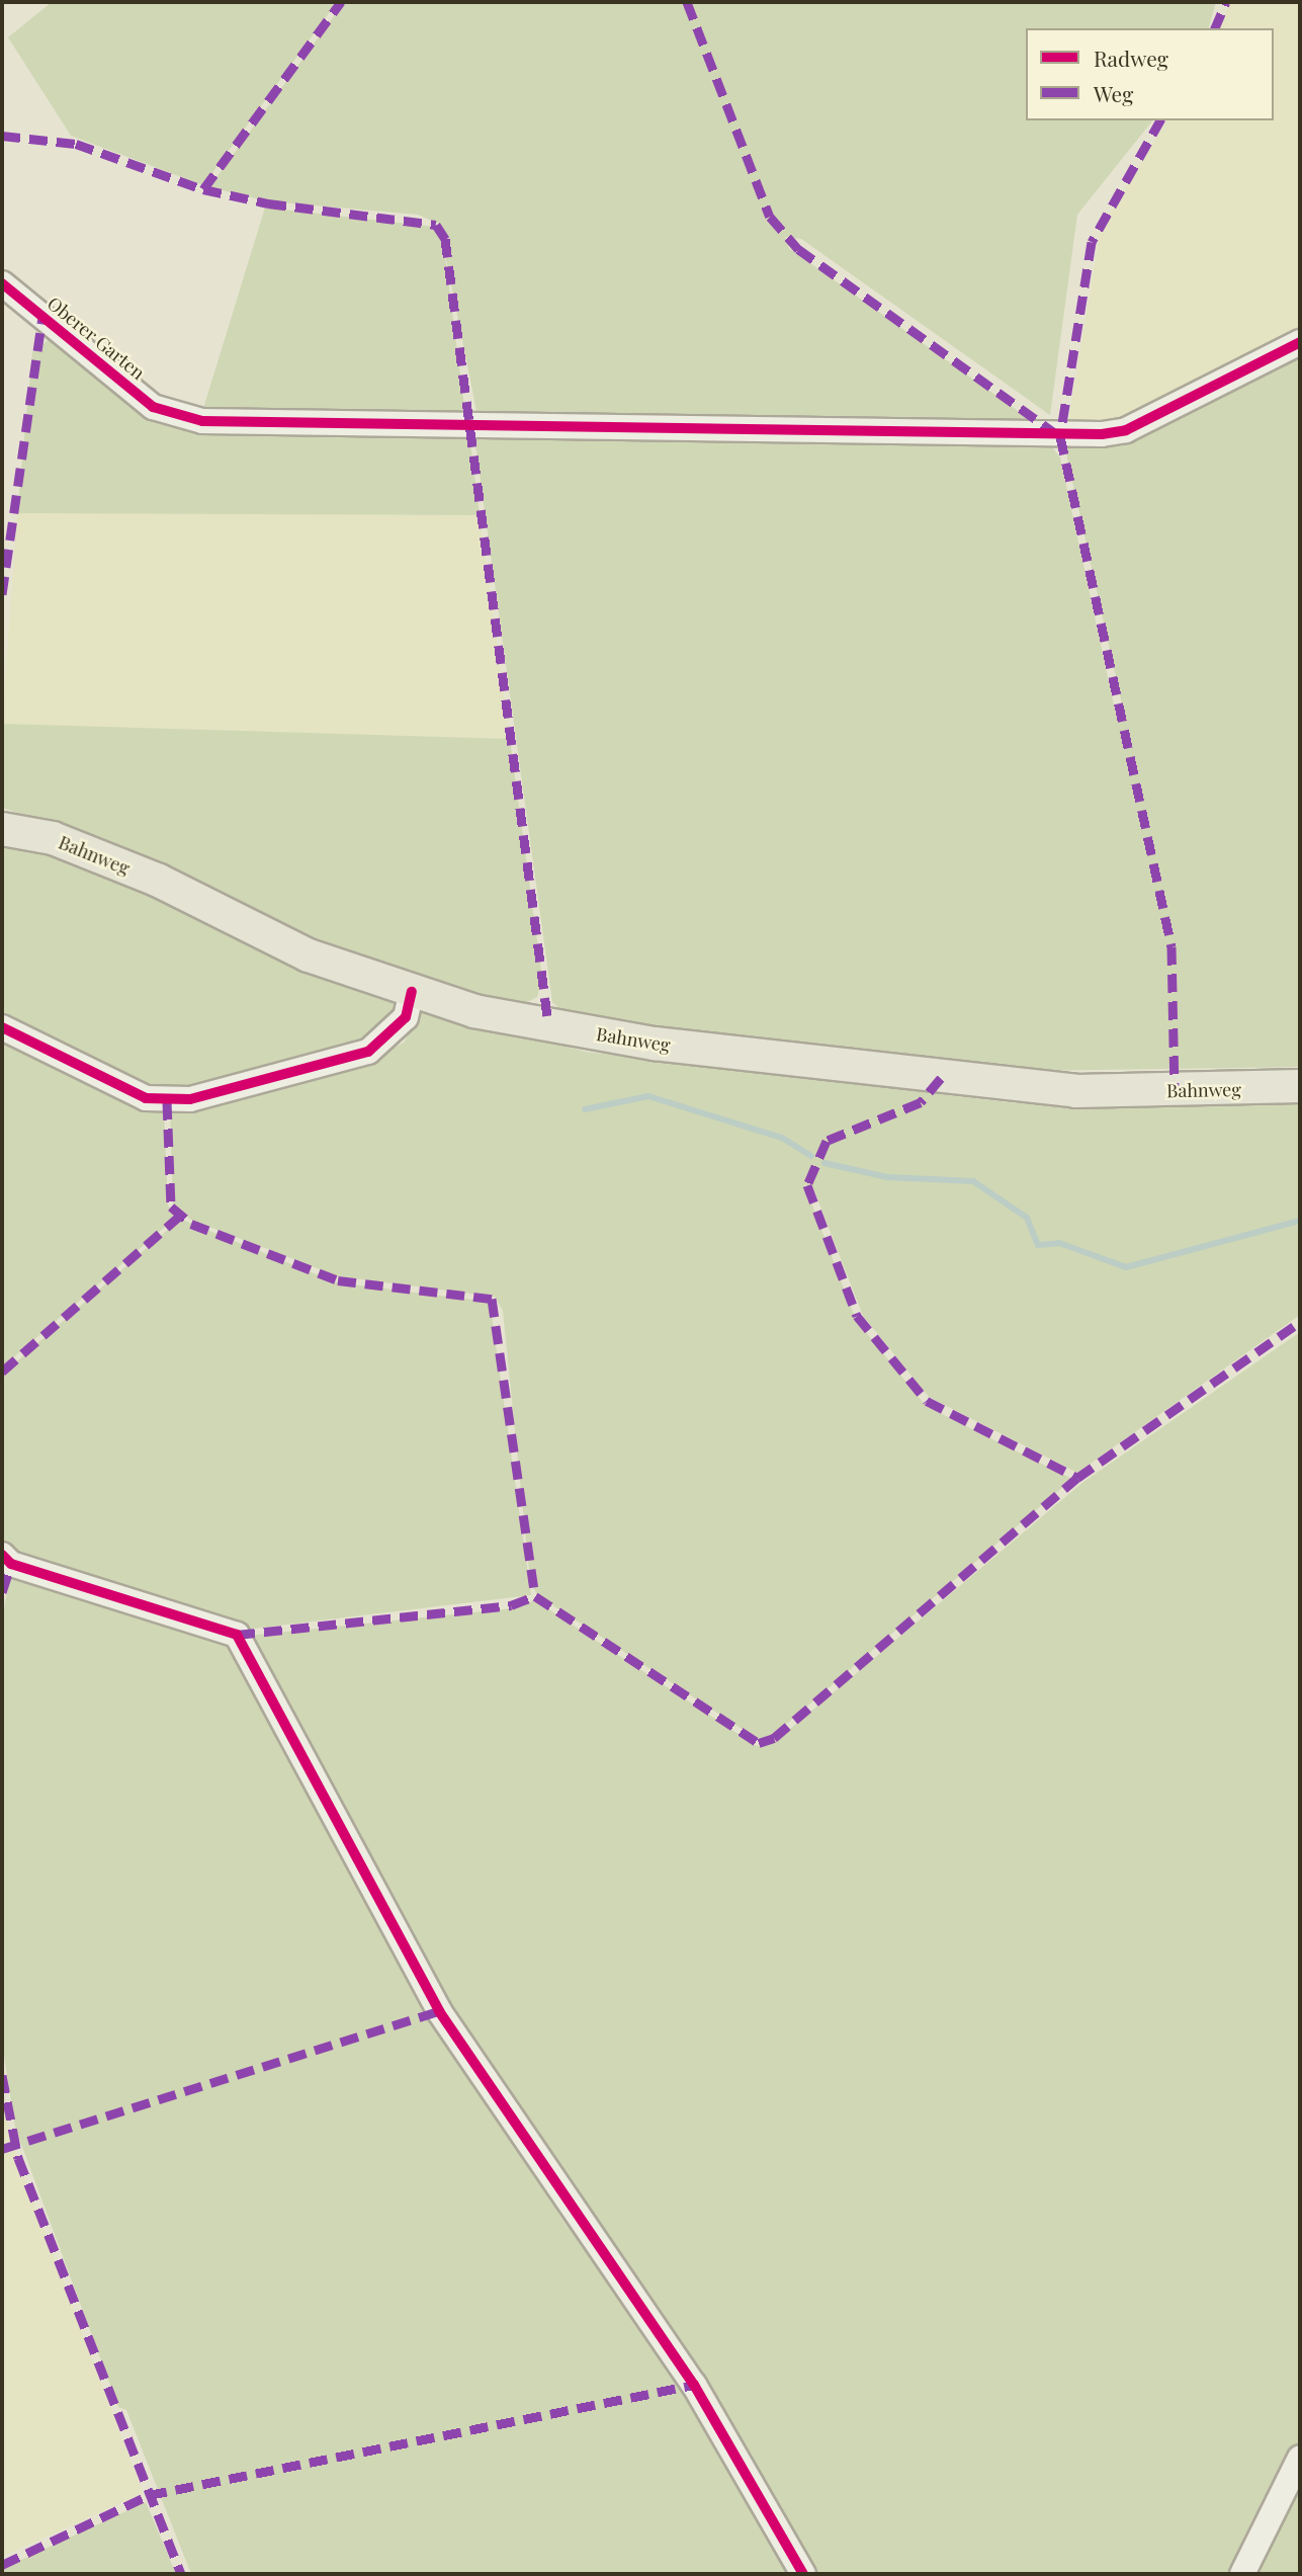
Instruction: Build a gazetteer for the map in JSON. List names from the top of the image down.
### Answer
{
  "streets": {
    "main road": ["Bahnweg"],
    "street": ["Oberer Garten"]
  },
  "legend": ["Radweg", "Weg"]
}
